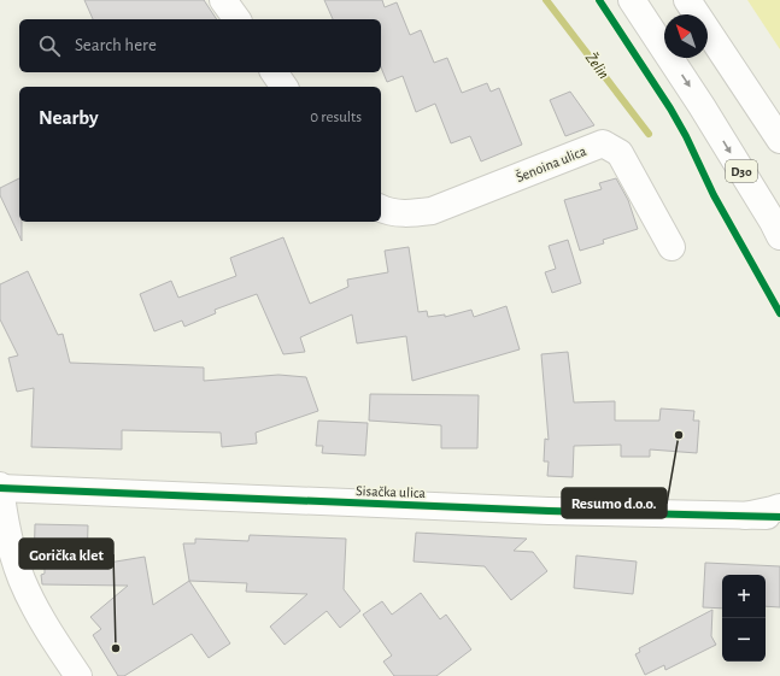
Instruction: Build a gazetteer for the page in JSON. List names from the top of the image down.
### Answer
{
  "streets": {
    "main road": ["Šenoina ulica", "D30", "Sisačka ulica"]
  },
  "water": ["Želin"],
  "places": ["Resumo d.o.o.", "Gorička klet"],
  "north": "top left",
  "page": {
    "search": "Search here",
    "heading": ["Nearby", "0 results"],
    "map_buttons": ["+", "−"]
  }
}
